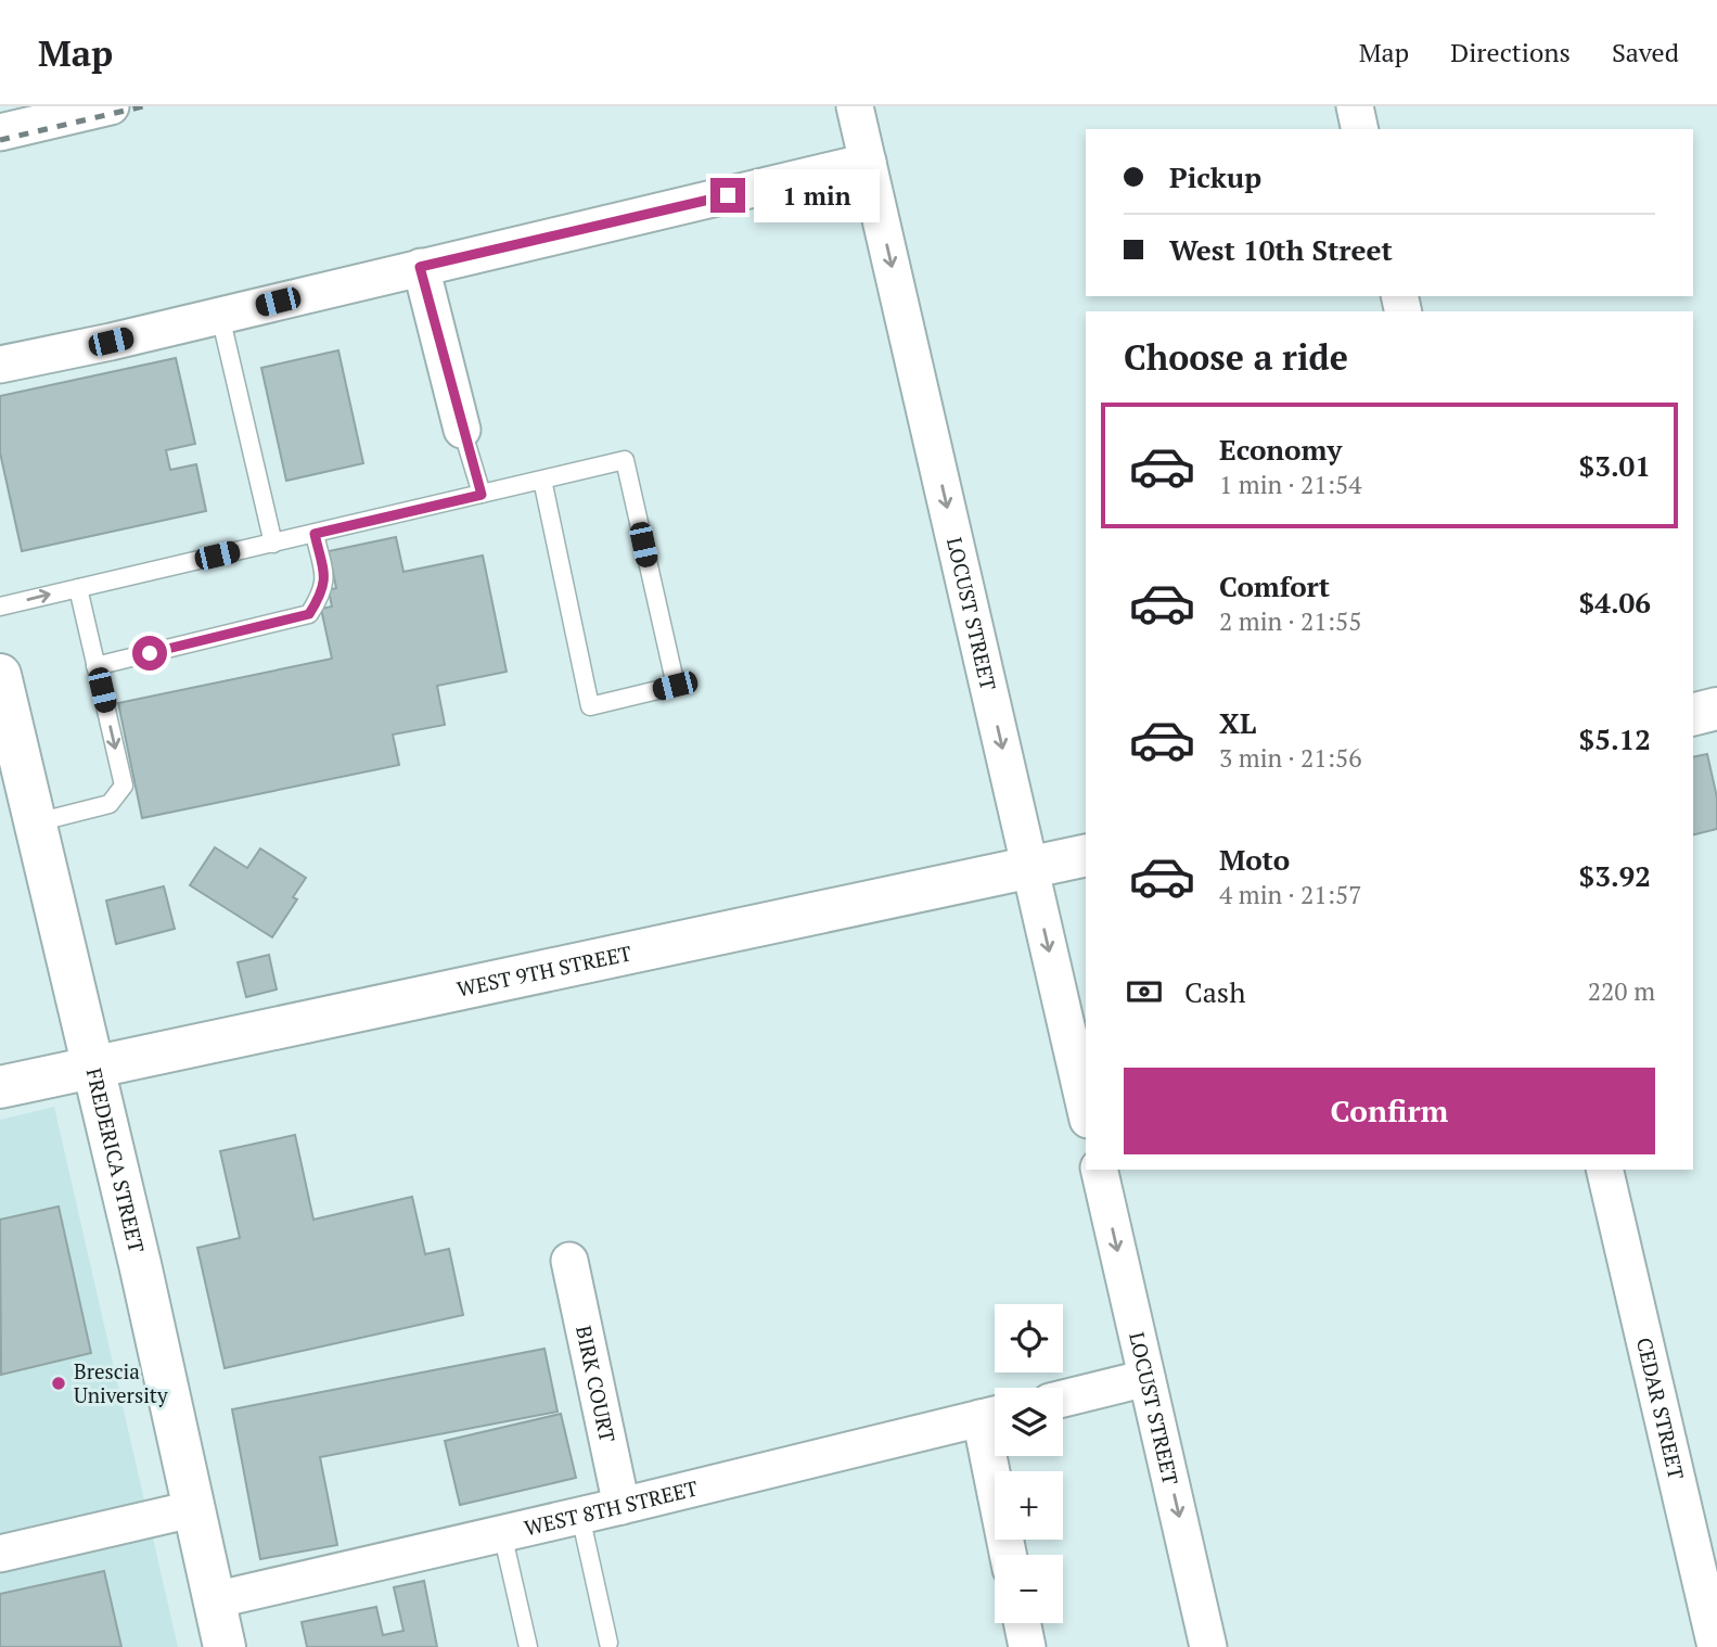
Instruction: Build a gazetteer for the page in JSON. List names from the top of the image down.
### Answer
{
  "streets": {
    "street": [
      "LOCUST STREET",
      "WEST 9TH STREET",
      "FREDERICA STREET",
      "BIRK COURT",
      "CEDAR STREET",
      "WEST 8TH STREET"
    ]
  },
  "crossings": [
    ["LOCUST STREET", "WEST 9TH STREET"],
    ["WEST 9TH STREET", "FREDERICA STREET"],
    ["FREDERICA STREET", "WEST 8TH STREET"],
    ["BIRK COURT", "WEST 8TH STREET"]
  ],
  "one_way": ["LOCUST STREET"],
  "places": ["Brescia University"],
  "page": {
    "header": "Map",
    "nav": ["Map", "Directions", "Saved"],
    "banner": ["Pickup", "West 10th Street"],
    "bubble": "1 min",
    "heading": "Choose a ride",
    "list": [
      {
        "name": "Economy",
        "note": "1 min · 21:54",
        "value": "$3.01"
      },
      {
        "name": "Comfort",
        "note": "2 min · 21:55",
        "value": "$4.06"
      },
      {
        "name": "XL",
        "note": "3 min · 21:56",
        "value": "$5.12"
      },
      {
        "name": "Moto",
        "note": "4 min · 21:57",
        "value": "$3.92"
      }
    ],
    "pay": ["Cash", "220 m"],
    "buttons": "Confirm",
    "map_buttons": ["+", "−"]
  }
}
